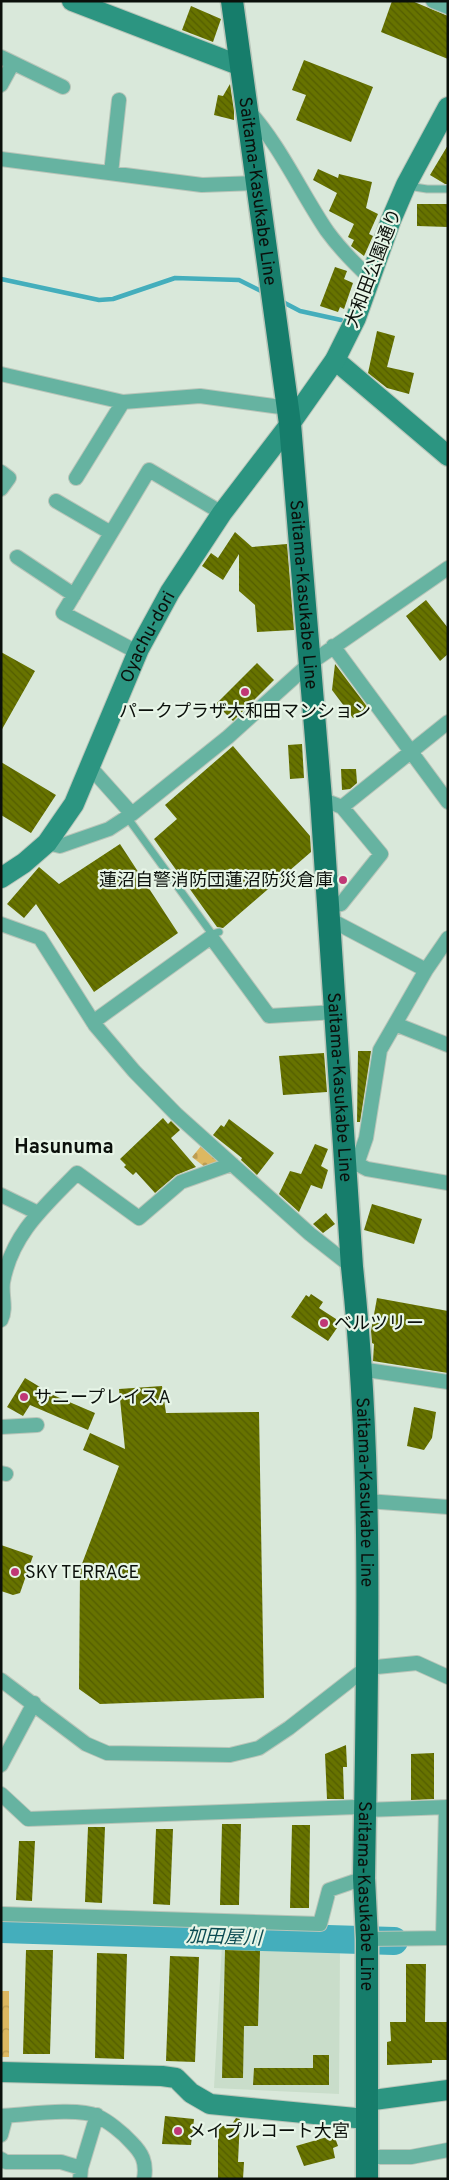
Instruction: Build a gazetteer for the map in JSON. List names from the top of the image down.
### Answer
{
  "streets": {
    "main road": ["Saitama-Kasukabe Line"],
    "street": ["大和田公園通り", "Oyachu-dori"]
  },
  "crossings": [
    ["Saitama-Kasukabe Line", "大和田公園通り"],
    ["Saitama-Kasukabe Line", "Oyachu-dori"],
    ["大和田公園通り", "Oyachu-dori"]
  ],
  "districts": ["Hasunuma"],
  "water": ["加田屋川"],
  "places": [
    "パークプラザ大和田マンション",
    "蓮沼自警消防団蓮沼防災倉庫",
    "ベルツリー",
    "サニープレイスA",
    "SKY TERRACE",
    "メイプルコート大宮"
  ]
}
